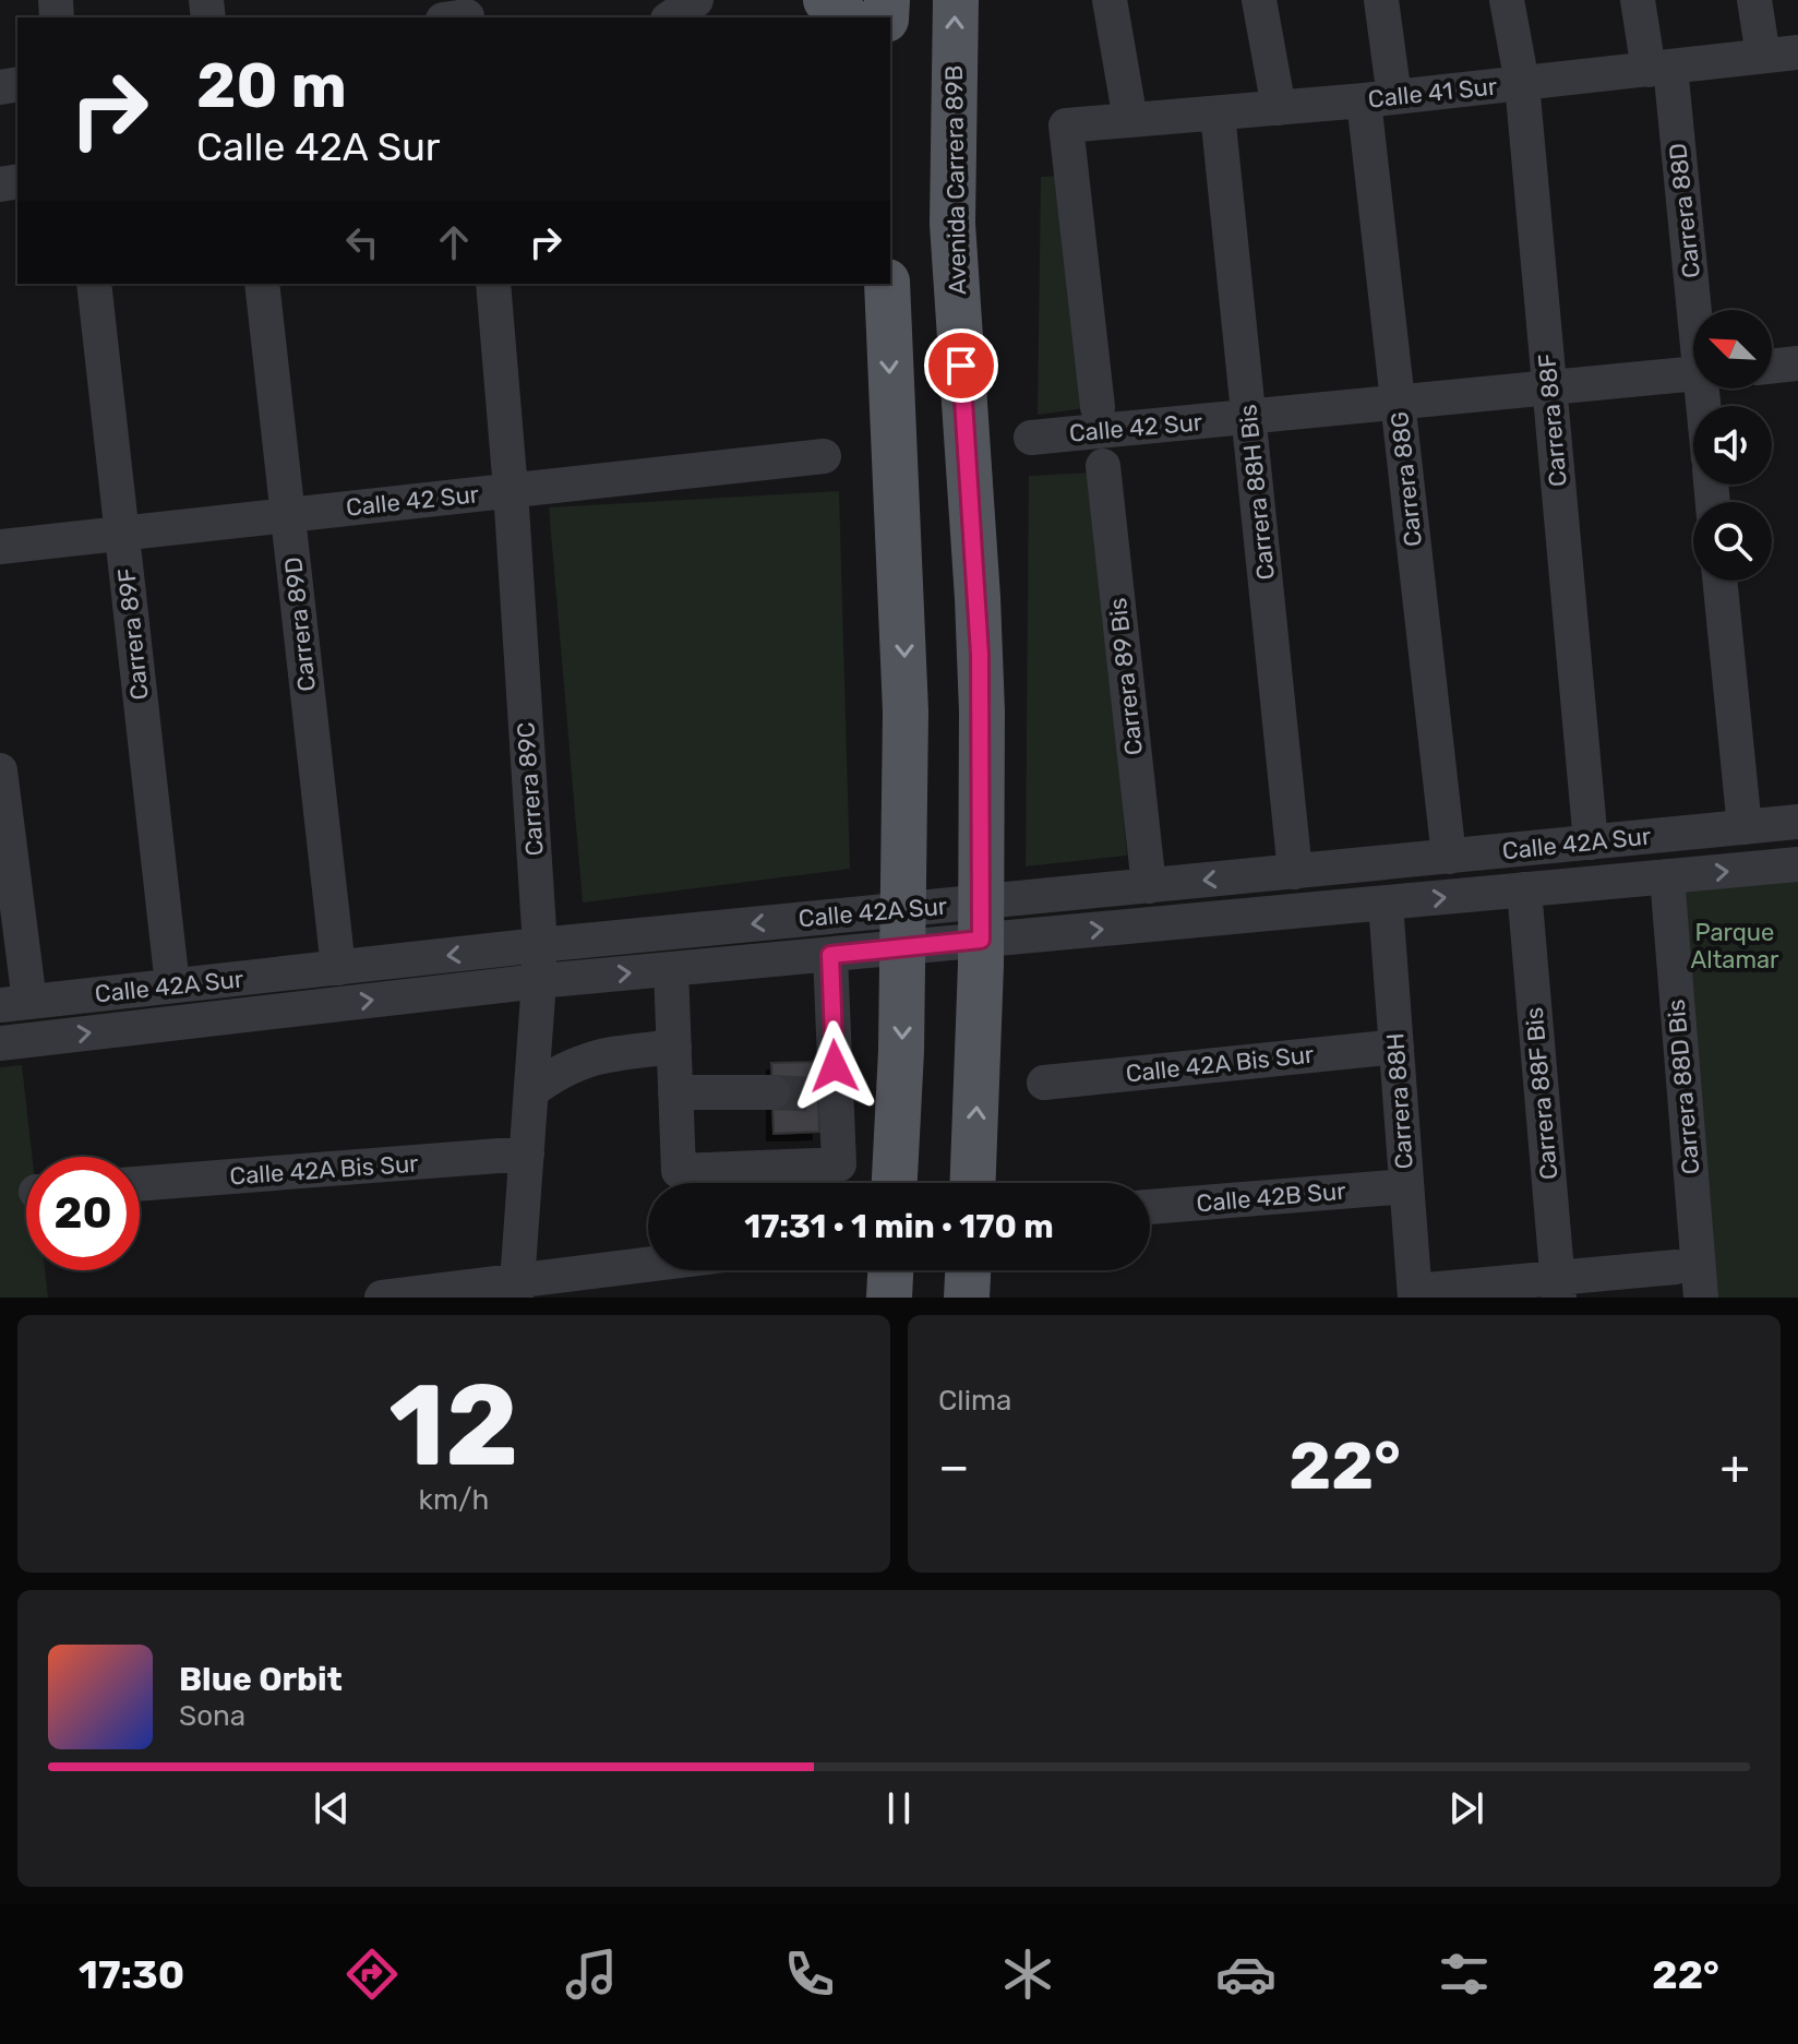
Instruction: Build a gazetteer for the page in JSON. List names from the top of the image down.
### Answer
{
  "streets": {
    "main road": ["Avenida Carrera 89B"],
    "street": [
      "Calle 41 Sur",
      "Carrera 88D",
      "Carrera 88F",
      "Calle 42 Sur",
      "Carrera 88G",
      "Carrera 88H Bis",
      "Carrera 89D",
      "Carrera 89F",
      "Carrera 89 Bis",
      "Carrera 89C",
      "Calle 42A Sur",
      "Calle 42A Bis Sur",
      "Carrera 88D Bis",
      "Carrera 88F Bis",
      "Carrera 88H",
      "Calle 42B Sur"
    ]
  },
  "crossings": [
    ["Calle 41 Sur", "Carrera 88D"],
    ["Calle 41 Sur", "Carrera 88F"],
    ["Calle 41 Sur", "Carrera 88G"],
    ["Calle 41 Sur", "Carrera 88H Bis"],
    ["Avenida Carrera 89B", "Calle 42A Sur"],
    ["Carrera 88F", "Calle 42 Sur"],
    ["Carrera 88F", "Calle 42A Sur"],
    ["Calle 42 Sur", "Carrera 88G"],
    ["Calle 42 Sur", "Carrera 88H Bis"],
    ["Calle 42 Sur", "Carrera 89D"],
    ["Calle 42 Sur", "Carrera 89F"],
    ["Calle 42 Sur", "Carrera 89C"],
    ["Carrera 88G", "Calle 42A Sur"],
    ["Carrera 88H Bis", "Calle 42A Sur"],
    ["Carrera 89D", "Calle 42A Sur"],
    ["Carrera 89F", "Calle 42A Sur"],
    ["Carrera 89 Bis", "Calle 42A Sur"],
    ["Carrera 89C", "Calle 42A Sur"],
    ["Carrera 89C", "Calle 42A Bis Sur"],
    ["Calle 42A Sur", "Carrera 88D Bis"],
    ["Calle 42A Sur", "Carrera 88F Bis"],
    ["Calle 42A Sur", "Carrera 88H"],
    ["Calle 42A Bis Sur", "Carrera 88H"],
    ["Carrera 88H", "Calle 42B Sur"]
  ],
  "parks": ["Parque Altamar"],
  "north": "top left",
  "page": {
    "turn": ["20 m", "Calle 42A Sur"],
    "limit": "20",
    "trip": "17:31 · 1 min · 170 m",
    "tile": [
      ["12", "km/h"],
      "Clima"
    ],
    "heat": ["−", "22°", "+"],
    "song": ["Blue Orbit", "Sona"],
    "tabs": ["17:30", "22°"]
  }
}
